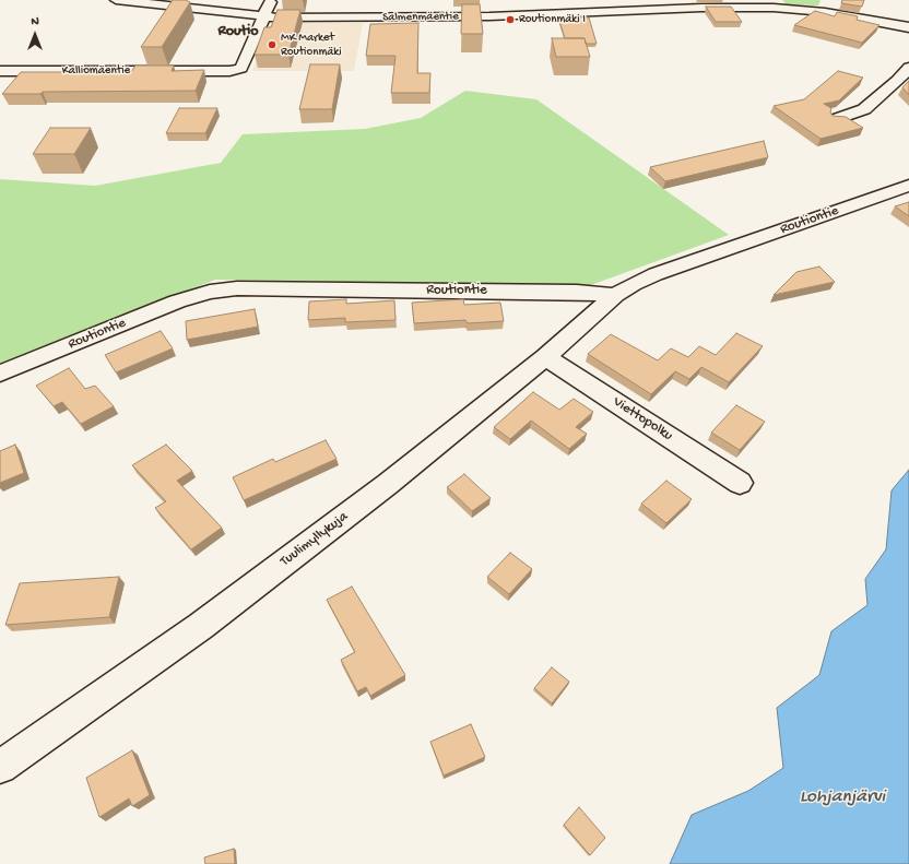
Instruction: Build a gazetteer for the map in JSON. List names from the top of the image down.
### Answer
{
  "streets": {
    "street": [
      "Salmenmäentie",
      "Kalliomäentie",
      "Routiontie",
      "Viettopolku",
      "Tuulimyllykuja"
    ]
  },
  "crossings": [
    ["Salmenmäentie", "Kalliomäentie"],
    ["Routiontie", "Tuulimyllykuja"],
    ["Viettopolku", "Tuulimyllykuja"]
  ],
  "districts": ["Routio"],
  "water": ["Lohjanjärvi"],
  "places": ["Routionmäki I", "MK Market Routionmäki"],
  "north": "top"
}
